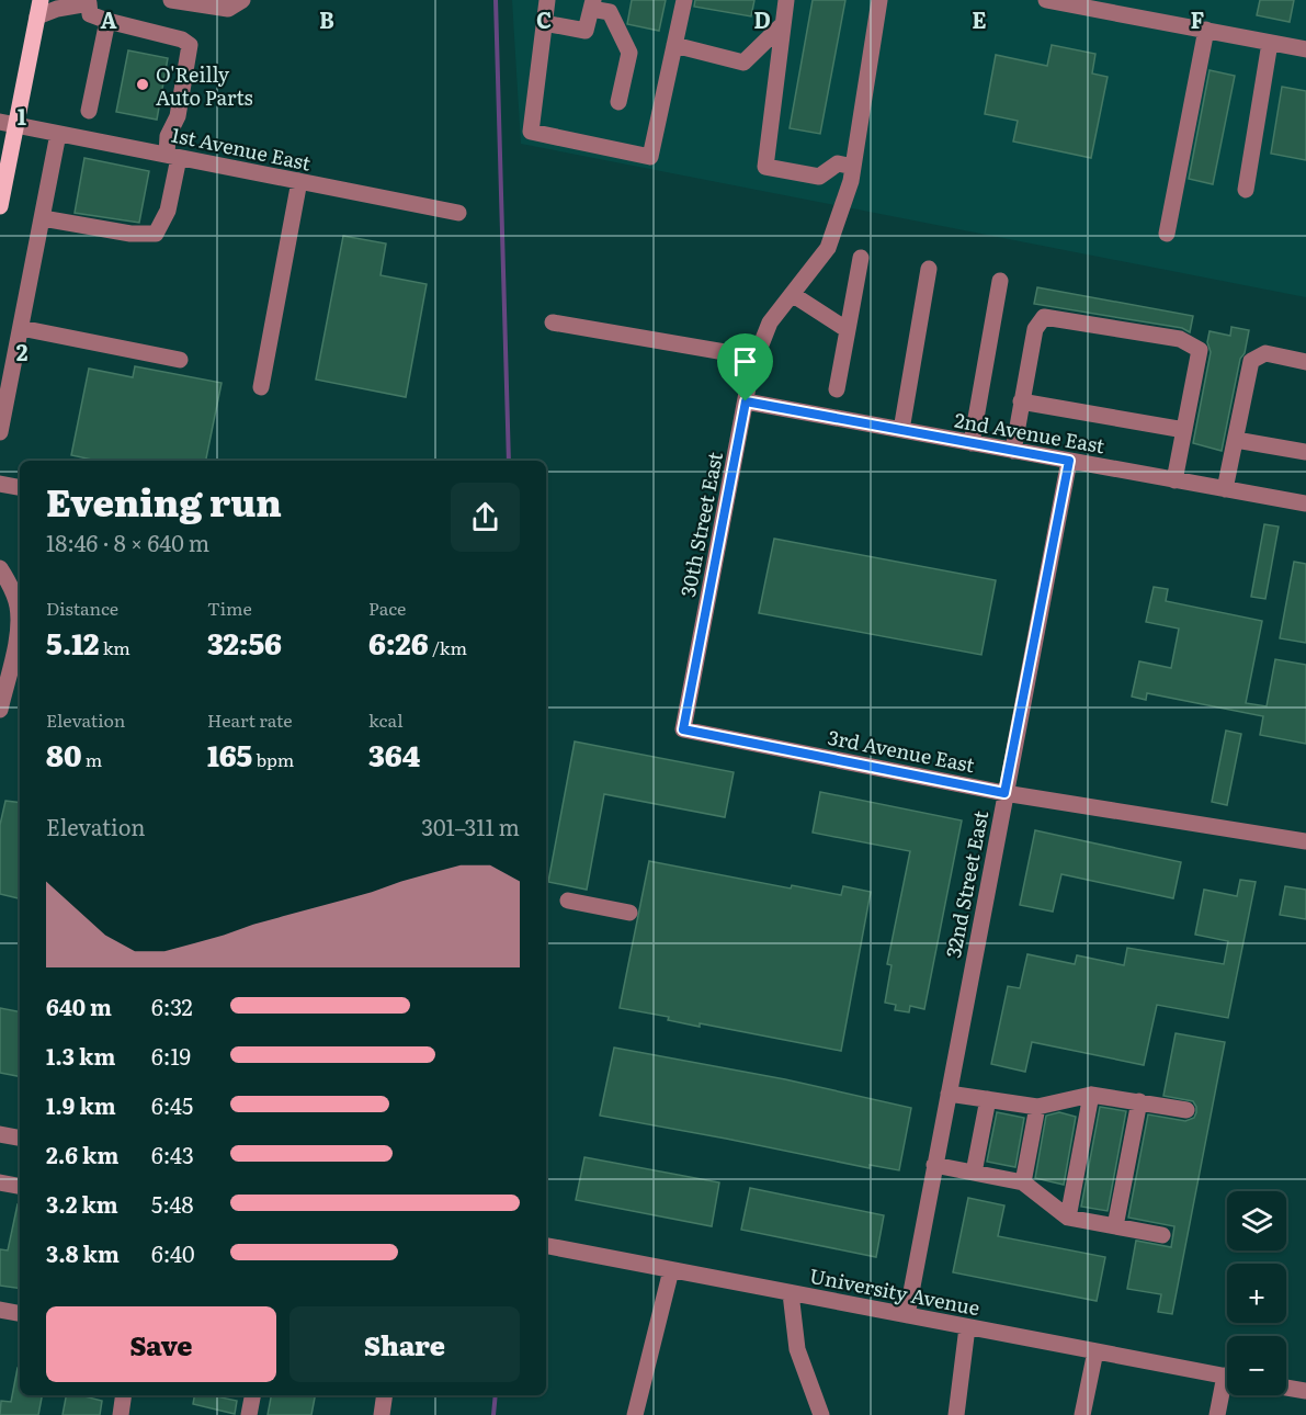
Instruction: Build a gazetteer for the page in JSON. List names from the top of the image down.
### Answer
{
  "streets": {
    "street": [
      "1st Avenue East",
      "2nd Avenue East",
      "30th Street East",
      "3rd Avenue East",
      "32nd Street East",
      "University Avenue"
    ]
  },
  "crossings": [
    ["2nd Avenue East", "30th Street East"],
    ["2nd Avenue East", "32nd Street East"],
    ["30th Street East", "3rd Avenue East"],
    ["3rd Avenue East", "32nd Street East"],
    ["32nd Street East", "University Avenue"]
  ],
  "places": ["O'Reilly Auto Parts"],
  "page": {
    "heading": ["Evening run", "18:46 · 8 × 640 m"],
    "stats": [
      ["Distance", "5.12 km"],
      ["Time", "32:56"],
      ["Pace", "6:26 /km"],
      ["Elevation", "80 m"],
      ["Heart rate", "165 bpm"],
      ["kcal", "364"]
    ],
    "chart": ["Elevation", "301–311 m"],
    "list": [
      {
        "name": "640 m",
        "note": "6:32"
      },
      {
        "name": "1.3 km",
        "note": "6:19"
      },
      {
        "name": "1.9 km",
        "note": "6:45"
      },
      {
        "name": "2.6 km",
        "note": "6:43"
      },
      {
        "name": "3.2 km",
        "note": "5:48"
      },
      {
        "name": "3.8 km",
        "note": "6:40"
      }
    ],
    "map_buttons": ["+", "−"],
    "buttons": ["Save", "Share"]
  },
  "grid": {
    "columns": [
      "A",
      "B",
      "C",
      "D",
      "E",
      "F"
    ],
    "rows": ["1", "2"]
  }
}
